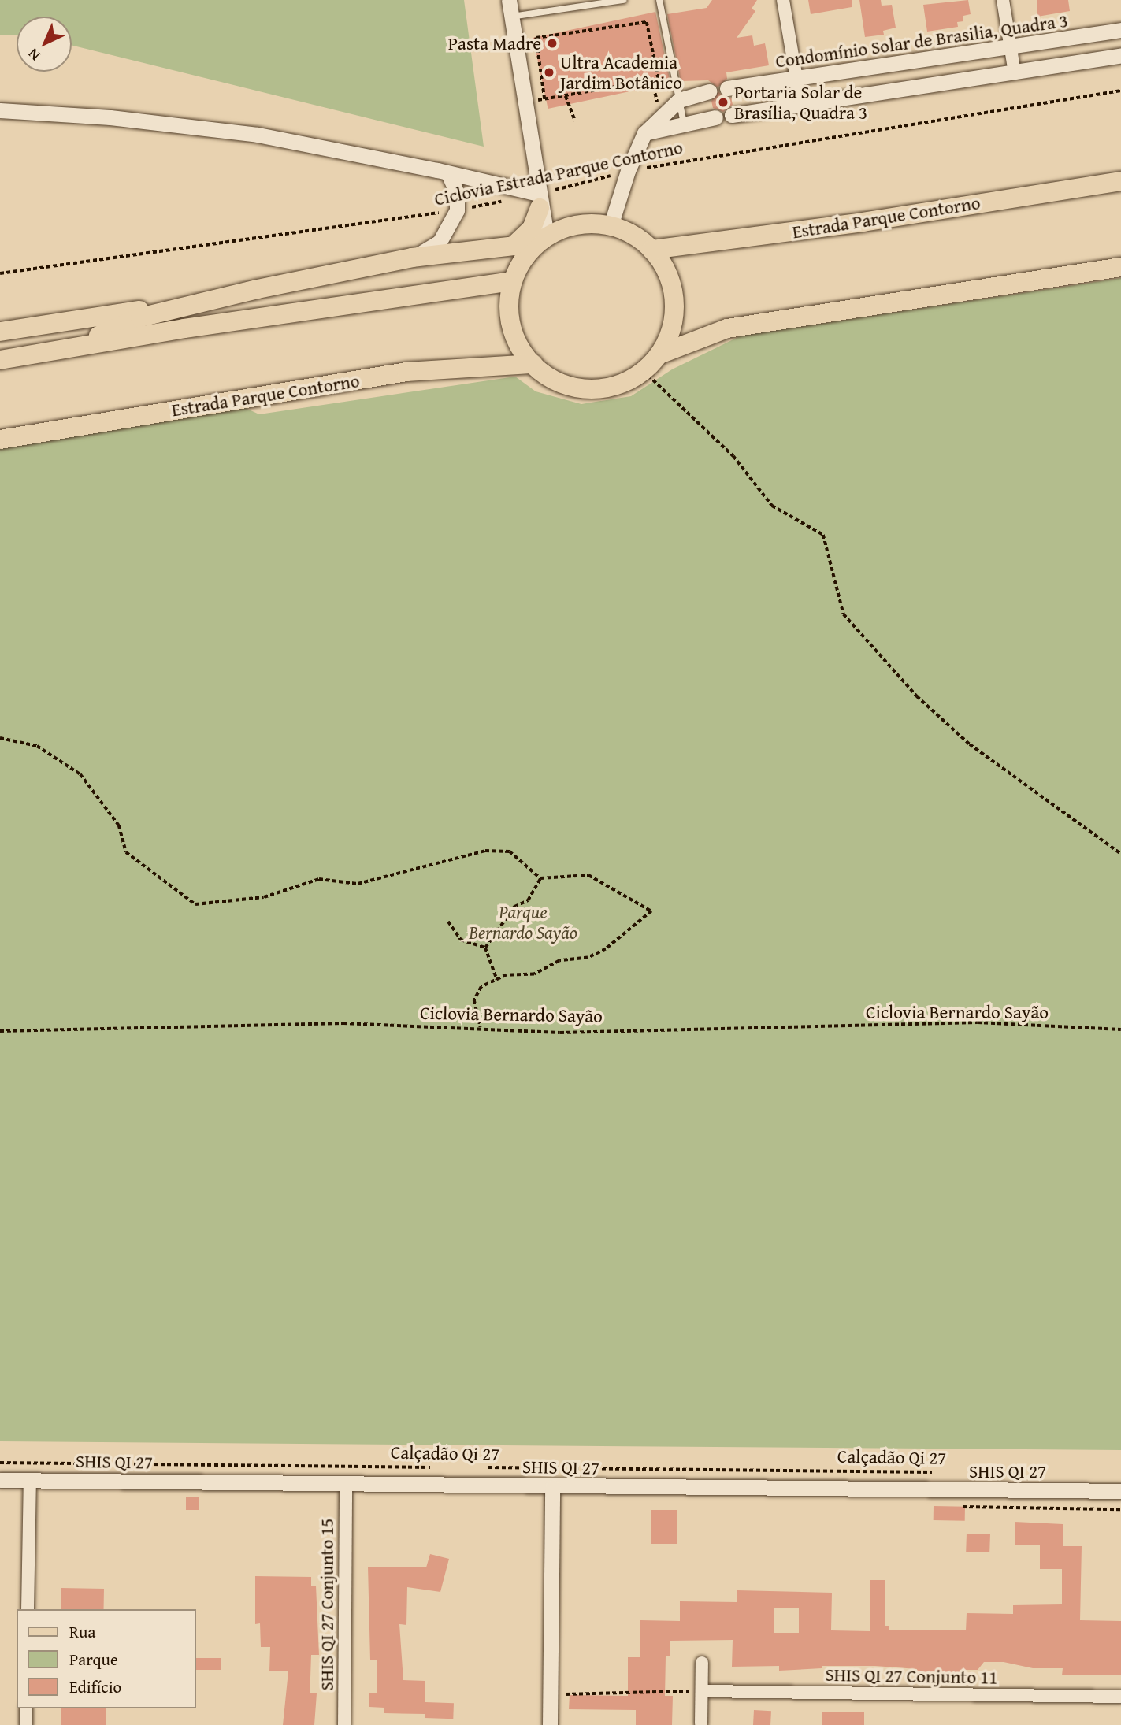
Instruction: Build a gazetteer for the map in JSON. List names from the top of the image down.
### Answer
{
  "streets": {
    "main road": ["Estrada Parque Contorno"],
    "street": [
      "Condomínio Solar de Brasilia, Quadra 3",
      "SHIS QI 27",
      "SHIS QI 27 Conjunto 15",
      "SHIS QI 27 Conjunto 11"
    ],
    "path": ["Ciclovia Estrada Parque Contorno", "Ciclovia Bernardo Sayão", "Calçadão Qi 27"]
  },
  "crossings": [
    ["SHIS QI 27", "SHIS QI 27 Conjunto 15"]
  ],
  "parks": ["Parque Bernardo Sayão"],
  "places": ["Pasta Madre", "Ultra Academia Jardim Botânico", "Portaria Solar de Brasília, Quadra 3"],
  "legend": ["Rua", "Parque", "Edifício"],
  "north": "bottom left"
}
